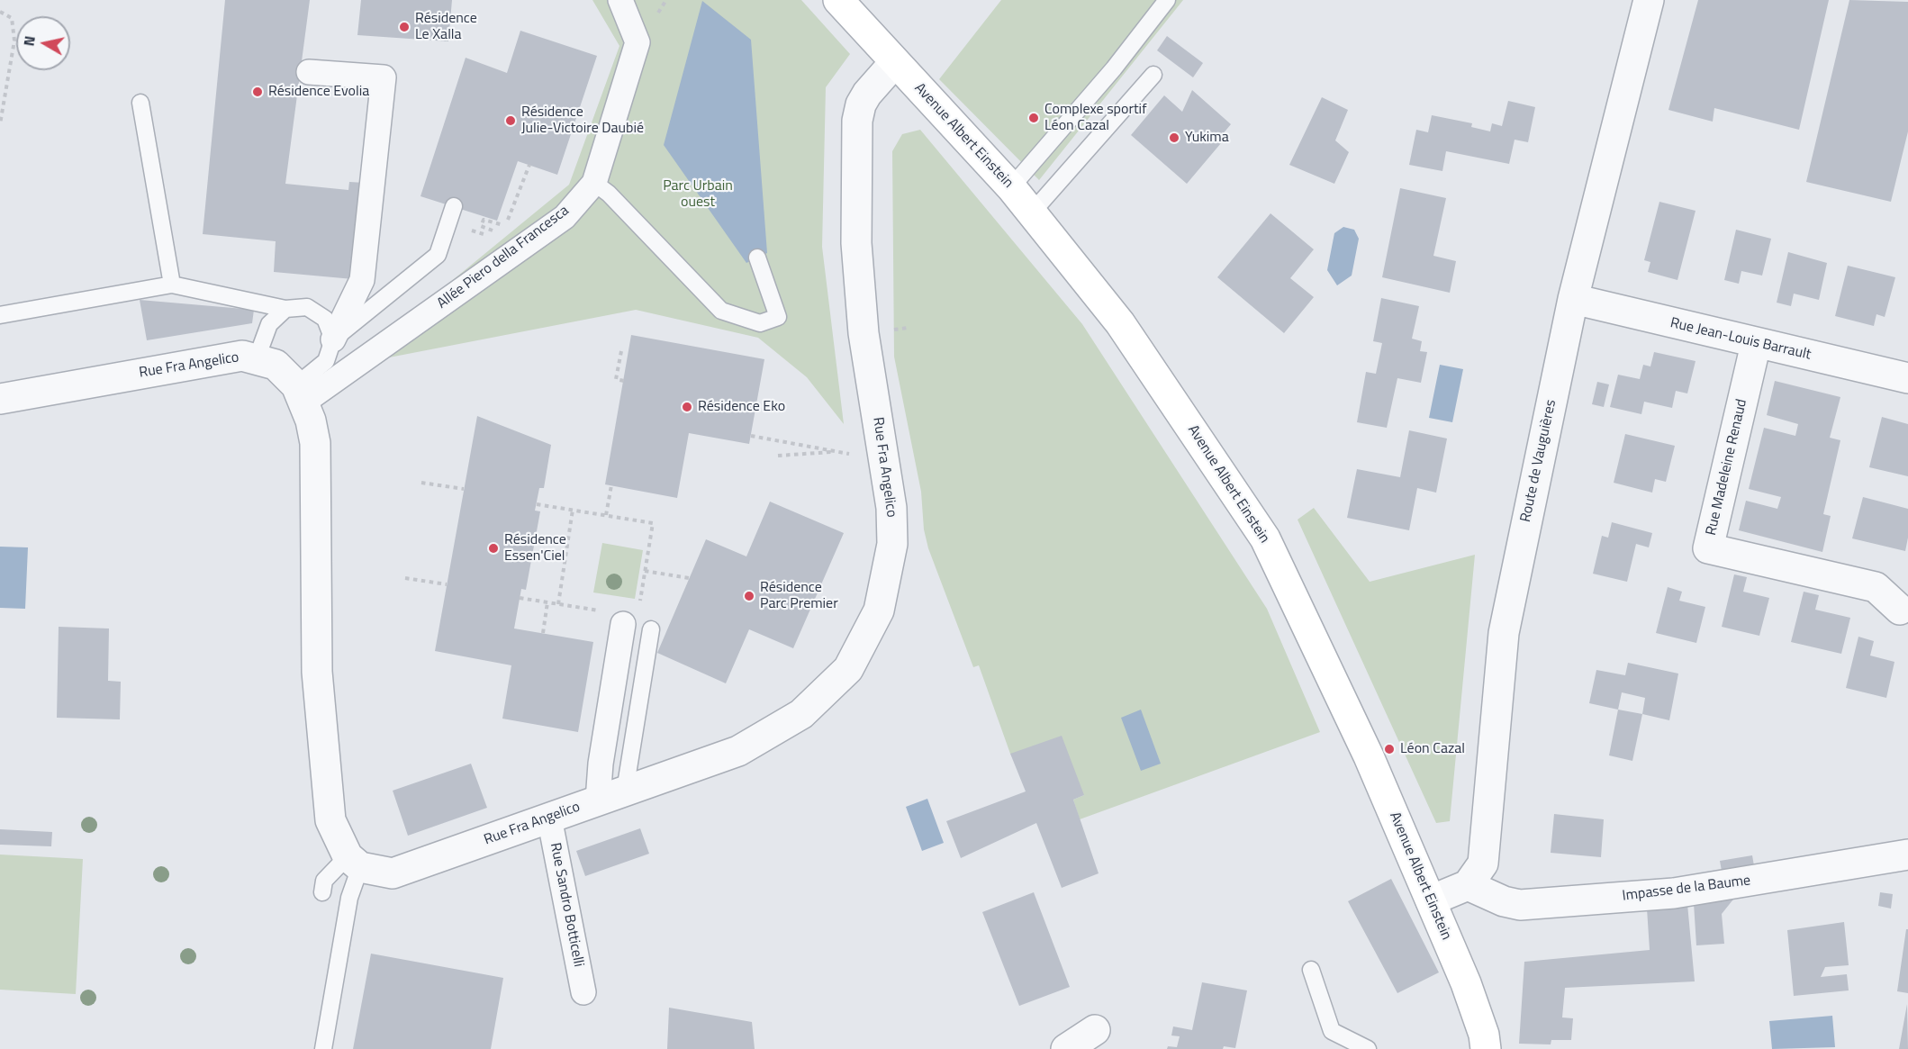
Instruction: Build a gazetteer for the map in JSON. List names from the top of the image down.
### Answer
{
  "streets": {
    "main road": ["Avenue Albert Einstein"],
    "street": [
      "Allée Piero della Francesca",
      "Rue Jean-Louis Barrault",
      "Rue Fra Angelico",
      "Route de Vauguières",
      "Rue Madeleine Renaud",
      "Impasse de la Baume",
      "Rue Sandro Botticelli"
    ]
  },
  "crossings": [
    ["Avenue Albert Einstein", "Rue Fra Angelico"],
    ["Allée Piero della Francesca", "Rue Fra Angelico"],
    ["Rue Jean-Louis Barrault", "Route de Vauguières"],
    ["Rue Jean-Louis Barrault", "Rue Madeleine Renaud"],
    ["Rue Fra Angelico", "Rue Sandro Botticelli"],
    ["Route de Vauguières", "Impasse de la Baume"]
  ],
  "parks": ["Parc Urbain ouest"],
  "places": [
    "Résidence Le Xalla",
    "Résidence Evolia",
    "Complexe sportif Léon Cazal",
    "Résidence Julie-Victoire Daubié",
    "Yukima",
    "Résidence Eko",
    "Résidence Essen'Ciel",
    "Résidence Parc Premier",
    "Léon Cazal"
  ],
  "north": "left"
}
